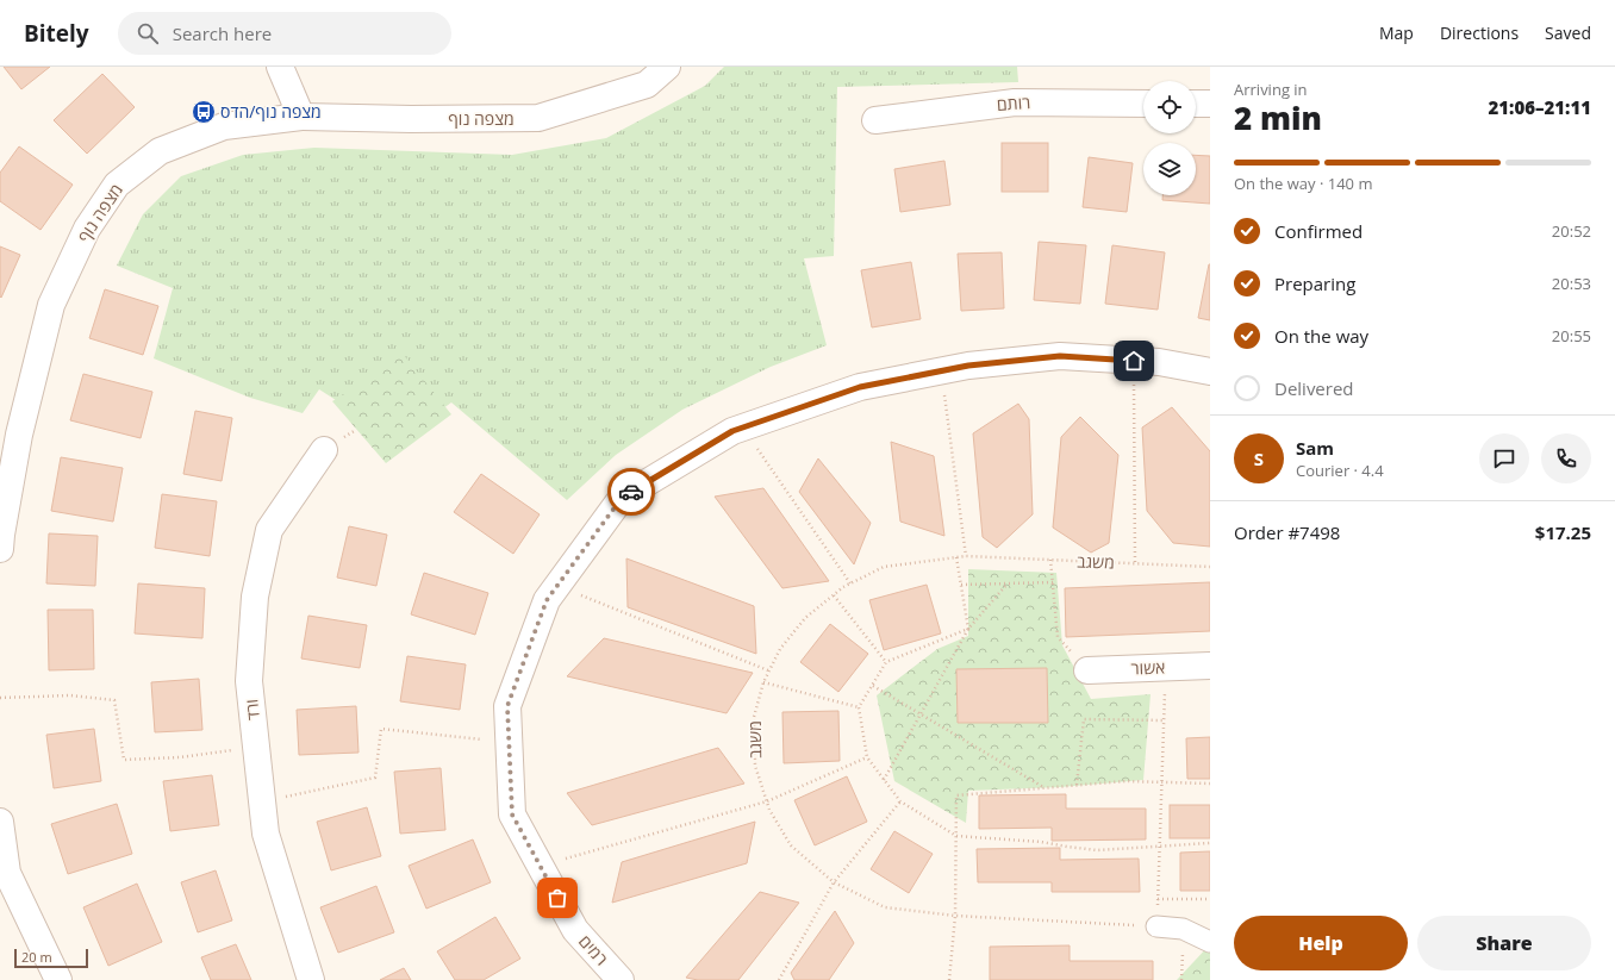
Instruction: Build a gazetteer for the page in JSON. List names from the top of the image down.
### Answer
{
  "streets": {
    "street": [
      "רותם",
      "מצפה נוף",
      "אשור",
      "ורד",
      "רמים"
    ],
    "path": ["משגב"]
  },
  "places": {
    "bus stop": ["מצפה נוף/הדס"]
  },
  "scale_bar": "20 m",
  "page": {
    "header": "Bitely",
    "search": "Search here",
    "nav": ["Map", "Directions", "Saved"],
    "heading": ["2 min", "Arriving in", "21:06–21:11"],
    "panel": [
      "Sam",
      "Courier · 4.4",
      "Order #7498",
      "$17.25"
    ],
    "bar": "On the way · 140 m",
    "list": [
      ["Confirmed", "20:52"],
      ["Preparing", "20:53"],
      ["On the way", "20:55"],
      "Delivered"
    ],
    "round": "S",
    "buttons": ["Help", "Share"],
    "scale": "20 m"
  }
}
